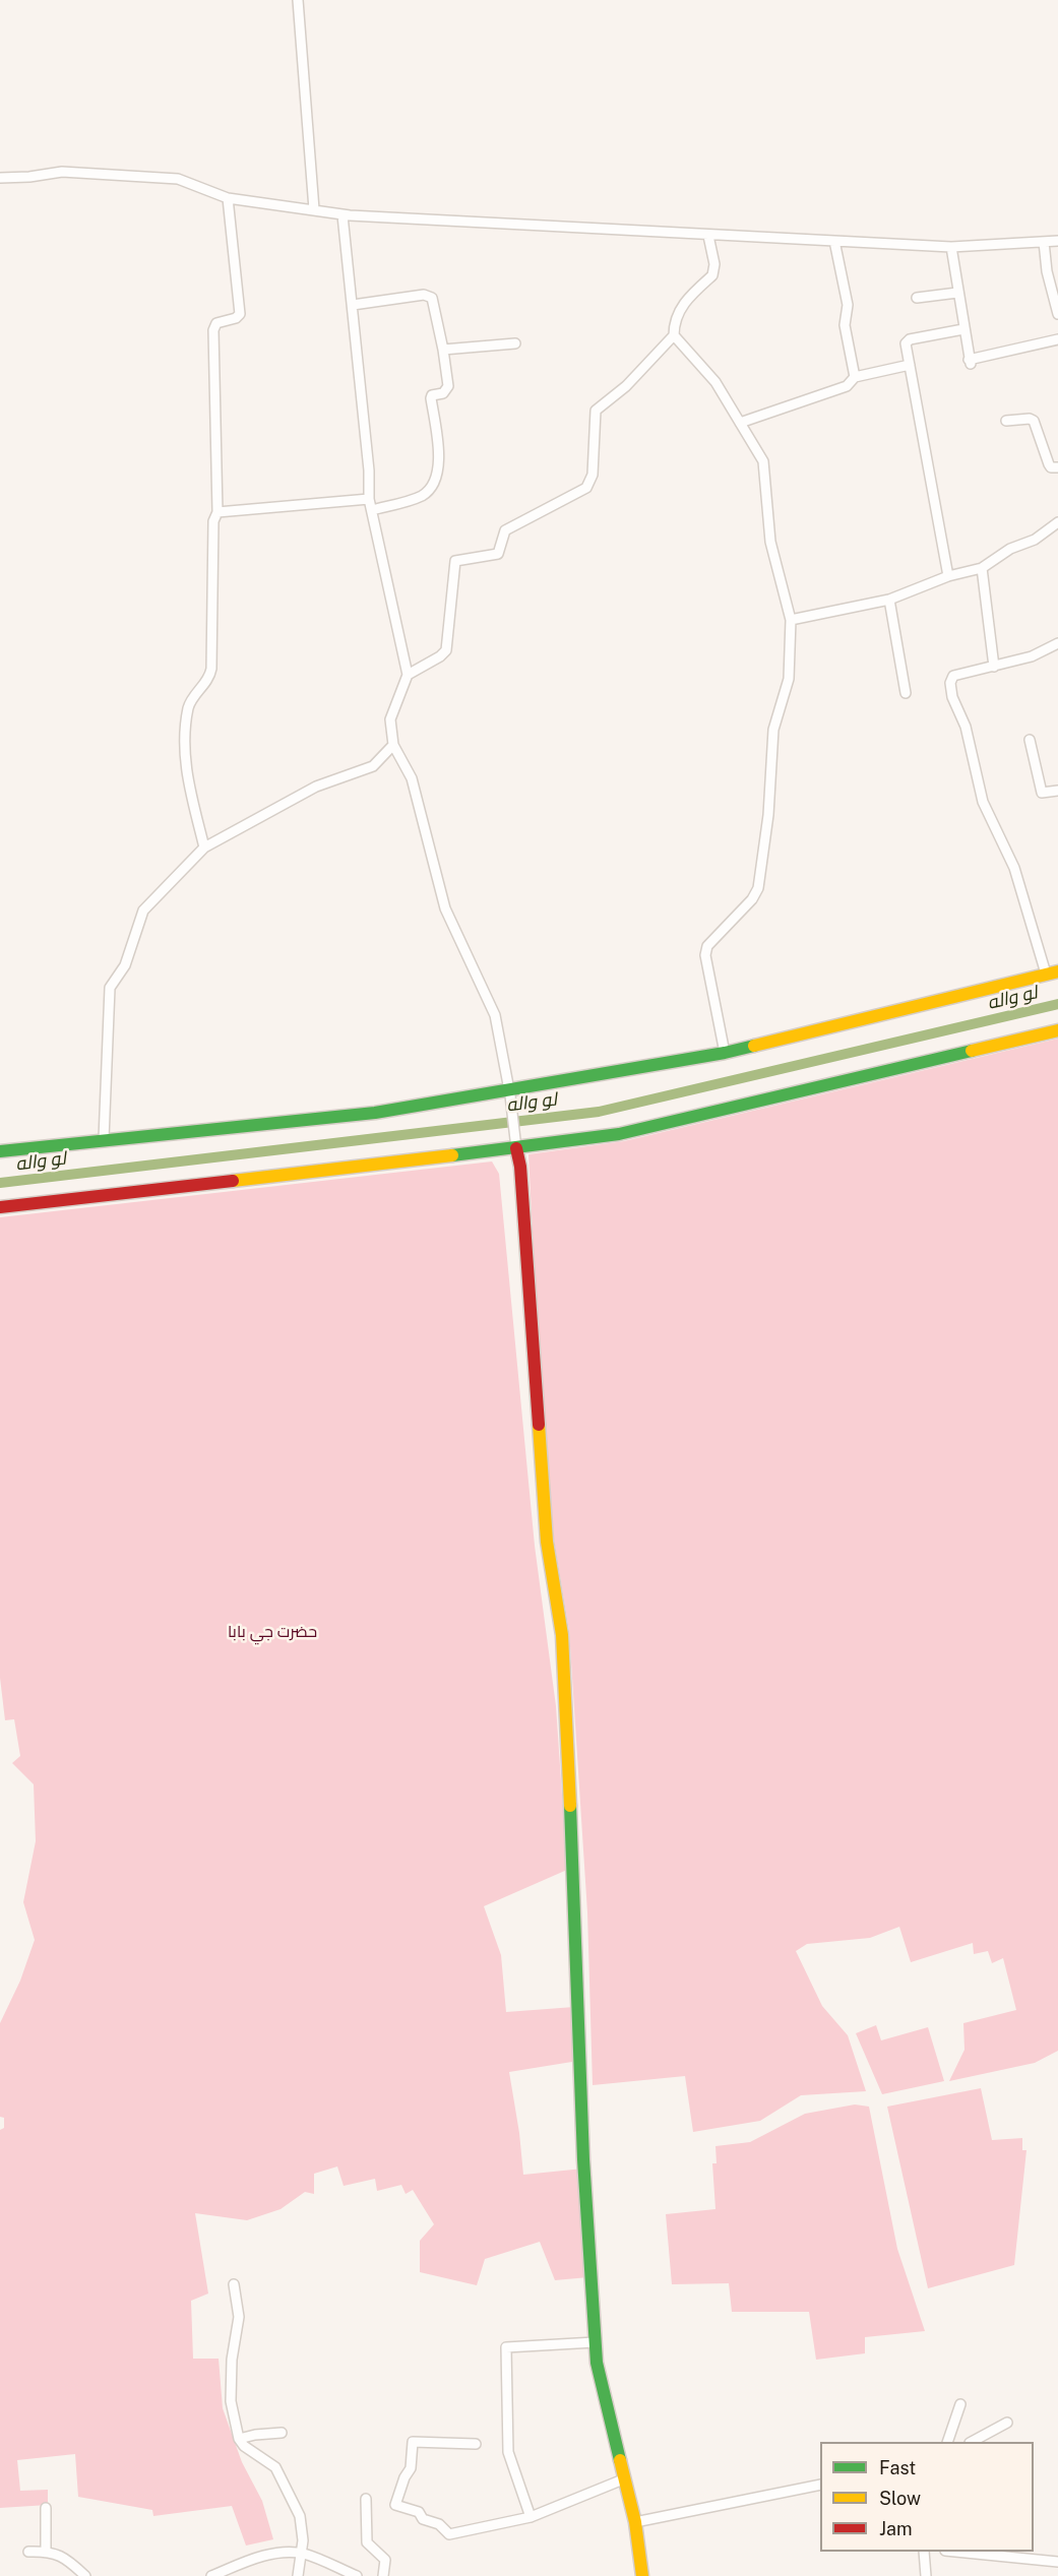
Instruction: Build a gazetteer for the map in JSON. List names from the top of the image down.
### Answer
{
  "water": ["لو واله"],
  "parks": ["حضرت جي بابا"],
  "legend": ["Fast", "Slow", "Jam"]
}
